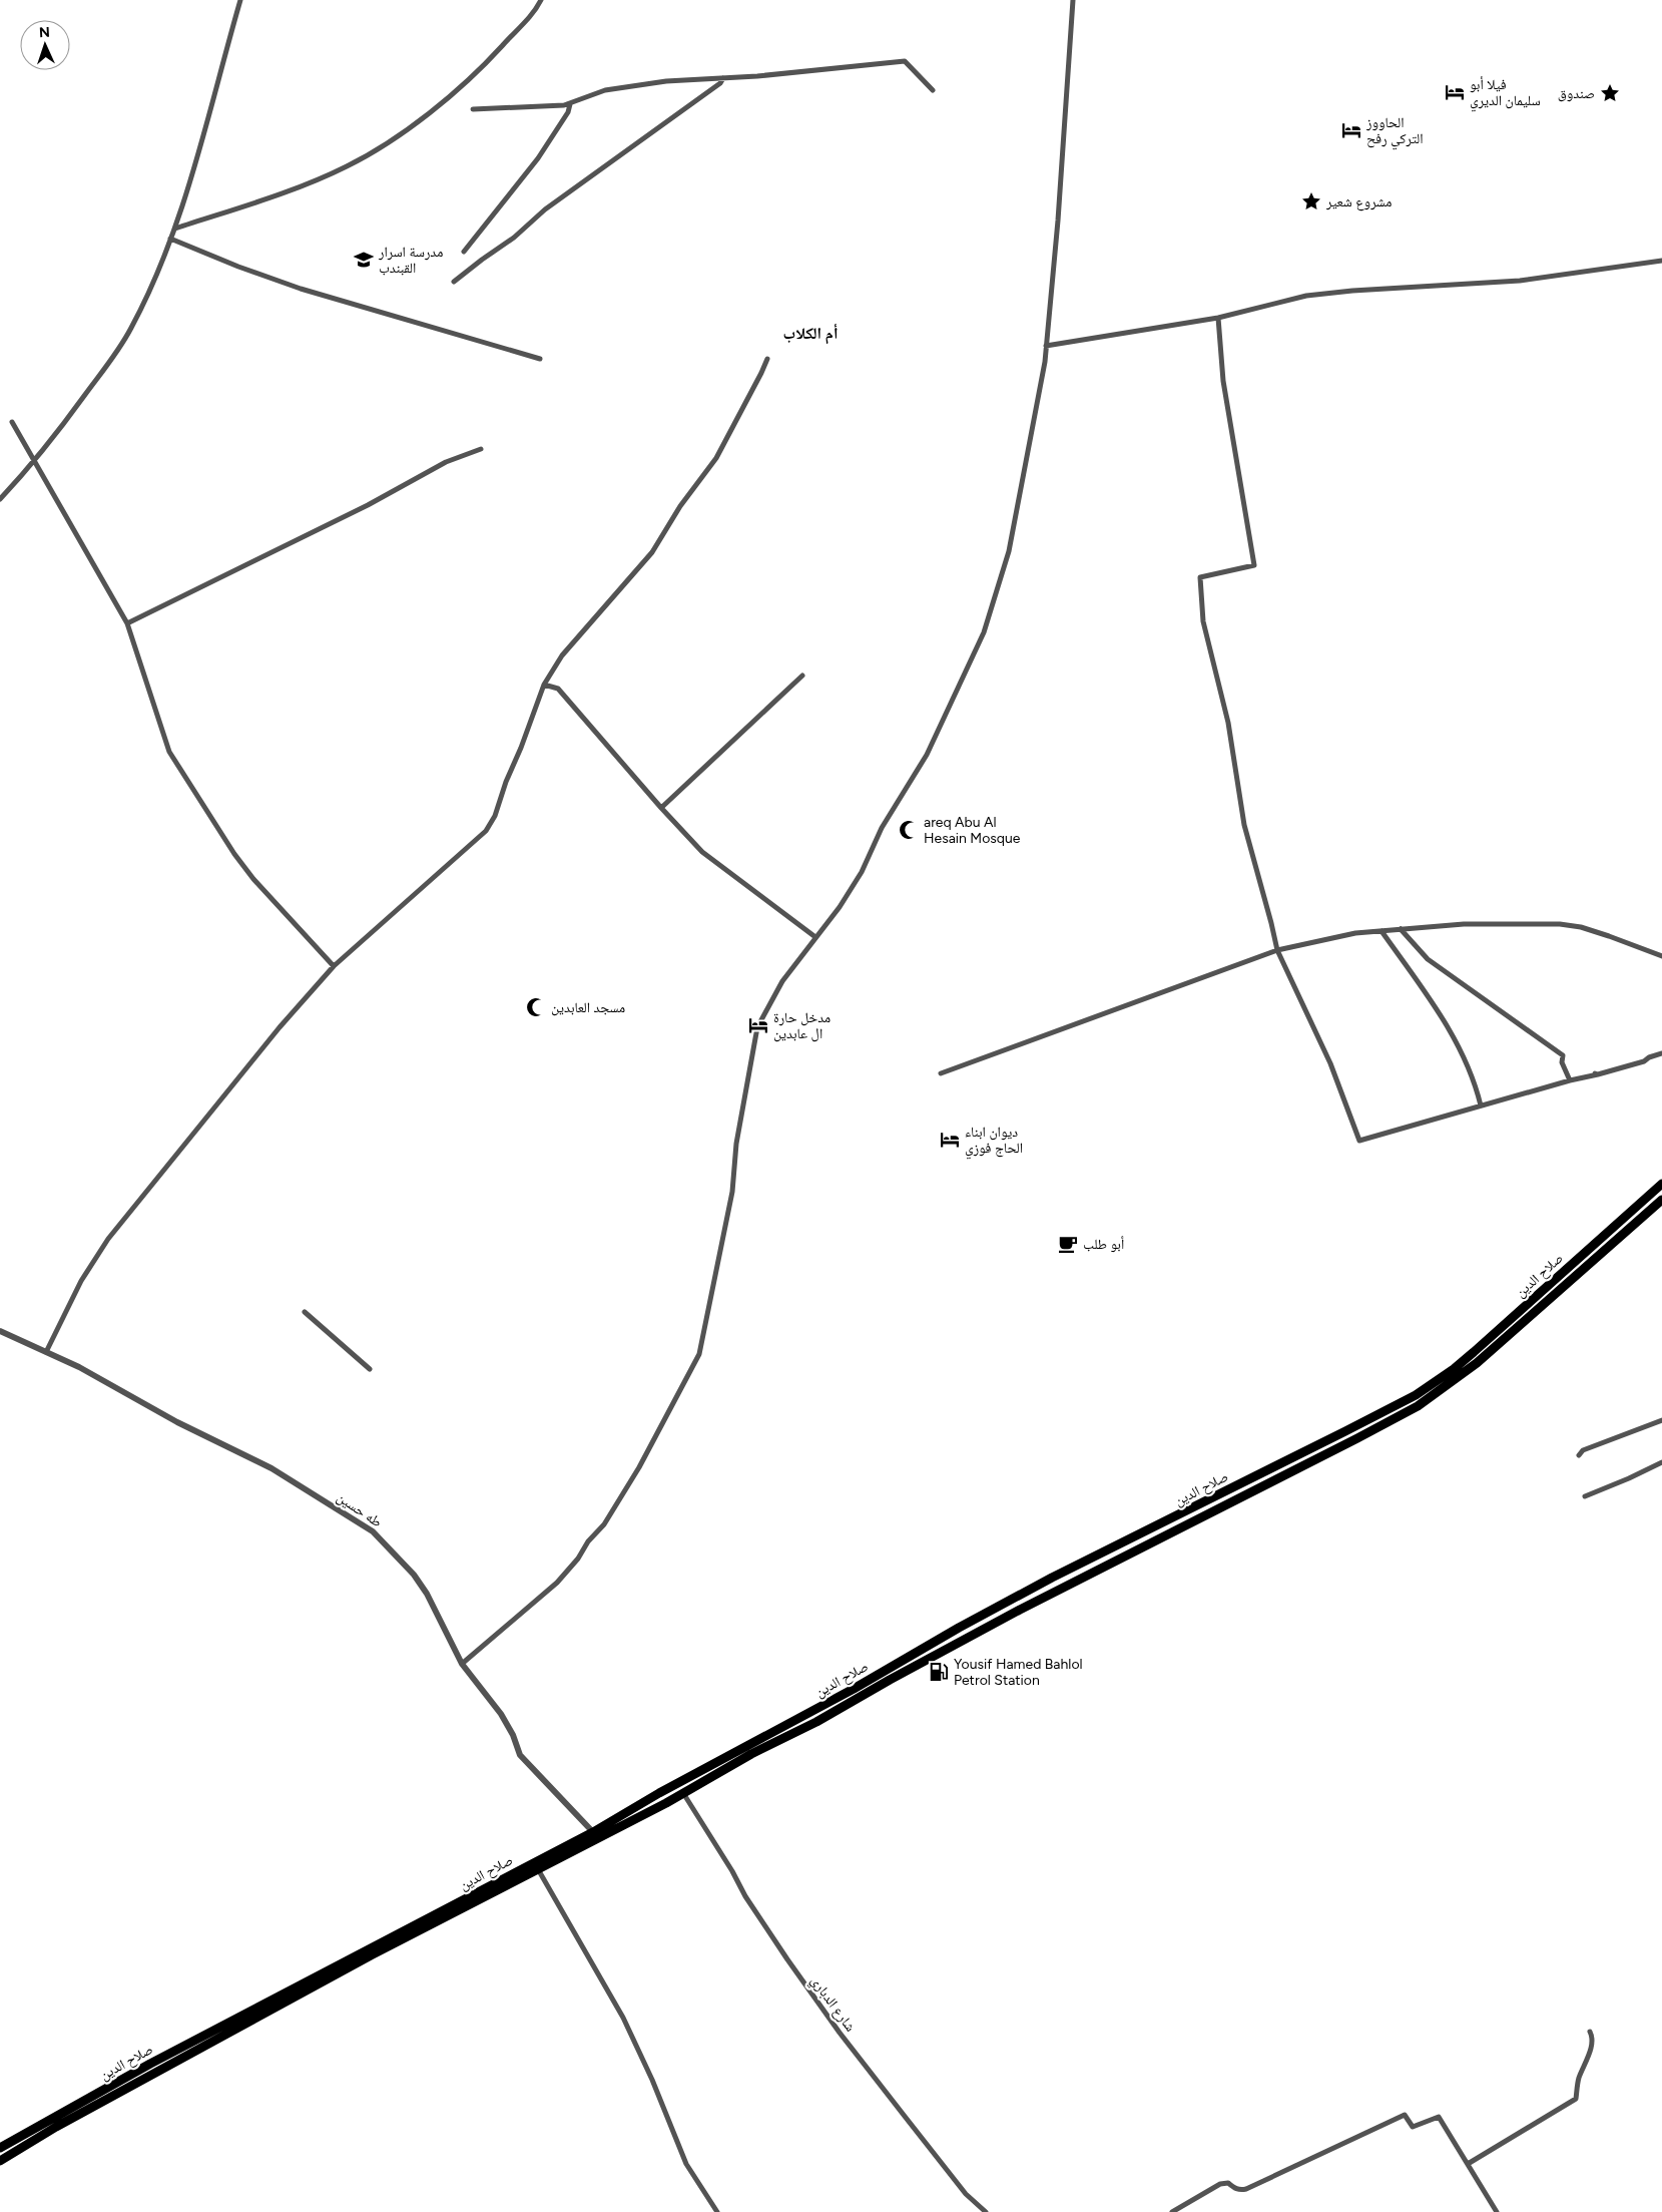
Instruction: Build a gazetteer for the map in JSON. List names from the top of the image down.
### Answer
{
  "streets": {
    "highway": ["صلاح الدين"],
    "street": ["طه حسين", "شارع الدباري"]
  },
  "crossings": [
    ["صلاح الدين", "طه حسين"],
    ["صلاح الدين", "شارع الدباري"]
  ],
  "districts": ["أم الكلاب"],
  "places": {
    "hotel": [
      "فيلا أبو سليمان الديري",
      "الحاووز التركي رفح",
      "مدخل حارة ال عابدين",
      "ديوان ابناء الحاج فوزي"
    ],
    "place": ["صندوق", "مشروع شعير"],
    "school or university": ["مدرسة اسرار القبندب"],
    "mosque": ["areq Abu Al Hesain Mosque", "مسجد العابدين"],
    "cafe": ["أبو طلب"],
    "fuel station": ["Yousif Hamed Bahlol Petrol Station"]
  },
  "north": "top"
}
